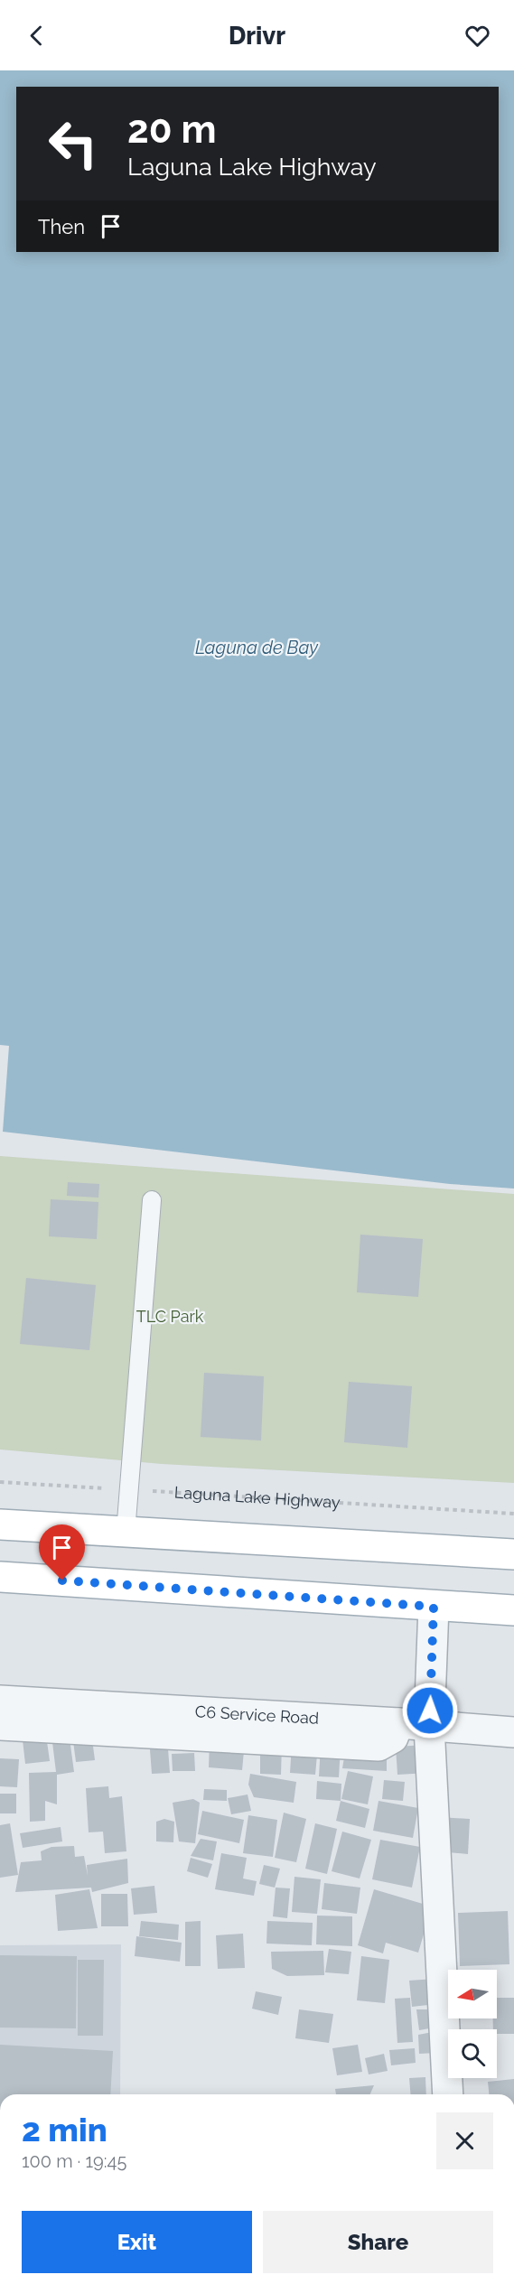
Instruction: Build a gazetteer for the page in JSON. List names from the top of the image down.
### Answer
{
  "streets": {
    "street": ["C6 Service Road"],
    "path": ["Laguna Lake Highway"]
  },
  "water": ["Laguna de Bay"],
  "parks": ["TLC Park"],
  "north": "left",
  "page": {
    "header": "Drivr",
    "turn": ["20 m", "Laguna Lake Highway"],
    "then": "Then",
    "heading": ["2 min", "100 m · 19:45"],
    "buttons": ["Exit", "Share"]
  }
}
